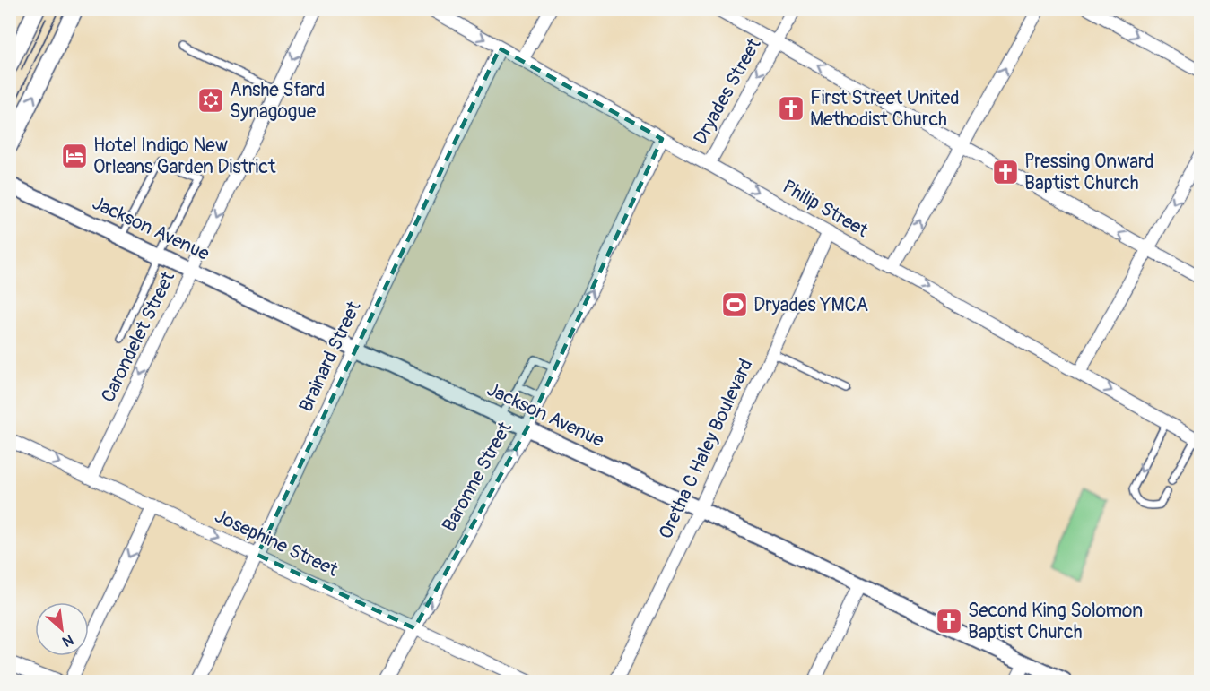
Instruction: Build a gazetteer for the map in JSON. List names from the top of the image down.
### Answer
{
  "streets": {
    "street": [
      "Dryades Street",
      "Philip Street",
      "Jackson Avenue",
      "Carondelet Street",
      "Brainard Street",
      "Oretha C Haley Boulevard",
      "Baronne Street",
      "Josephine Street"
    ]
  },
  "crossings": [
    ["Dryades Street", "Philip Street"],
    ["Philip Street", "Brainard Street"],
    ["Philip Street", "Oretha C Haley Boulevard"],
    ["Philip Street", "Baronne Street"],
    ["Jackson Avenue", "Carondelet Street"],
    ["Jackson Avenue", "Brainard Street"],
    ["Jackson Avenue", "Oretha C Haley Boulevard"],
    ["Jackson Avenue", "Baronne Street"],
    ["Carondelet Street", "Josephine Street"],
    ["Brainard Street", "Josephine Street"],
    ["Baronne Street", "Josephine Street"]
  ],
  "one_way": [
    "Dryades Street",
    "Philip Street",
    "Carondelet Street",
    "Baronne Street",
    "Josephine Street"
  ],
  "places": {
    "synagogue": ["Anshe Sfard Synagogue"],
    "church": ["First Street United Methodist Church", "Pressing Onward Baptist Church", "Second King Solomon Baptist Church"],
    "hotel": ["Hotel Indigo New Orleans Garden District"],
    "sports": ["Dryades YMCA"]
  },
  "north": "bottom right"
}
